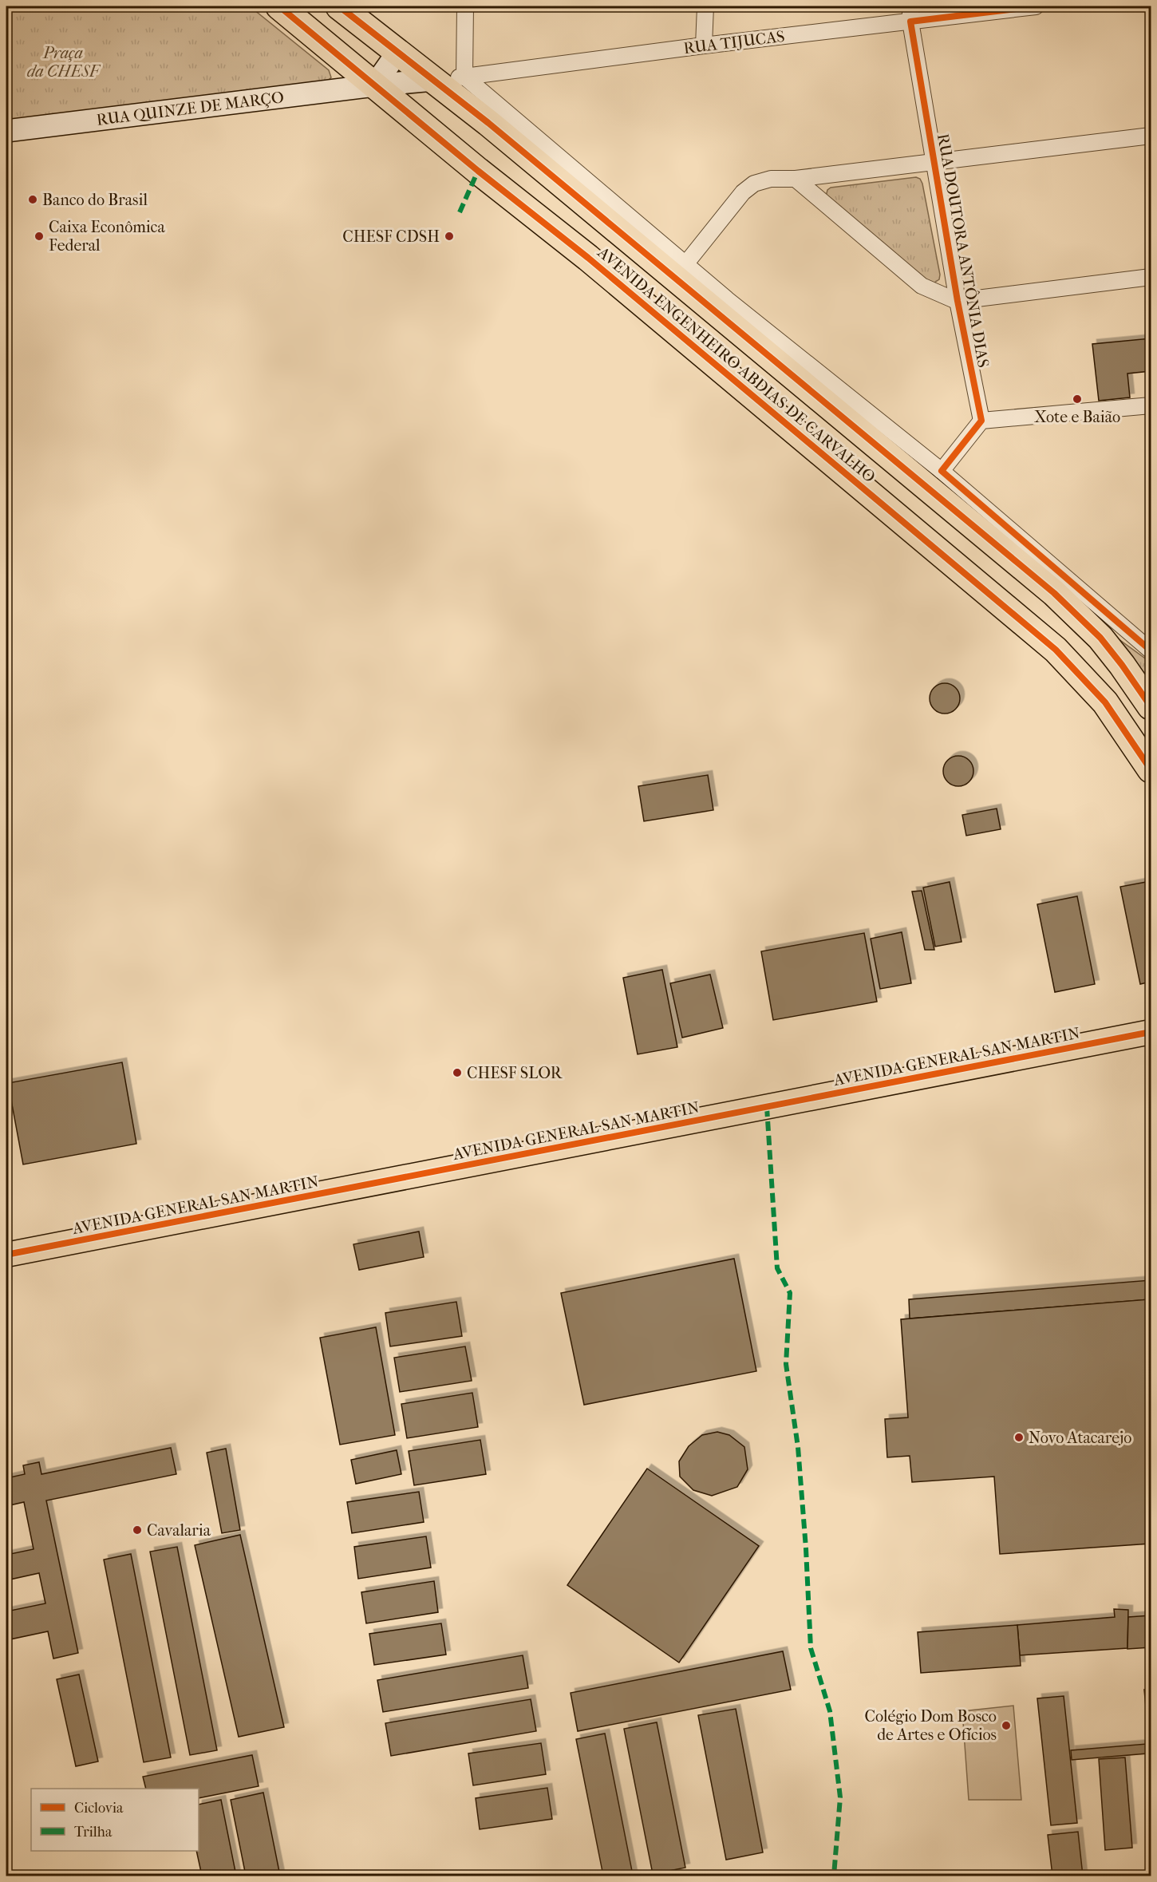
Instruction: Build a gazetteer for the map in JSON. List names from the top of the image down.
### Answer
{
  "streets": {
    "highway": ["AVENIDA ENGENHEIRO ABDIAS DE CARVALHO"],
    "main road": ["AVENIDA GENERAL SAN MARTIN"],
    "street": ["RUA TIJUCAS", "RUA QUINZE DE MARÇO", "RUA DOUTORA ANTÔNIA DIAS"]
  },
  "crossings": [
    ["RUA TIJUCAS", "RUA QUINZE DE MARÇO"],
    ["RUA TIJUCAS", "RUA DOUTORA ANTÔNIA DIAS"],
    ["RUA TIJUCAS", "AVENIDA ENGENHEIRO ABDIAS DE CARVALHO"],
    ["RUA QUINZE DE MARÇO", "AVENIDA ENGENHEIRO ABDIAS DE CARVALHO"]
  ],
  "parks": ["Praça da CHESF"],
  "places": [
    "Banco do Brasil",
    "Caixa Econômica Federal",
    "CHESF CDSH",
    "Xote e Baião",
    "CHESF SLOR",
    "Novo Atacarejo",
    "Cavalaria",
    "Colégio Dom Bosco de Artes e Ofícios"
  ],
  "legend": ["Ciclovia", "Trilha"]
}
